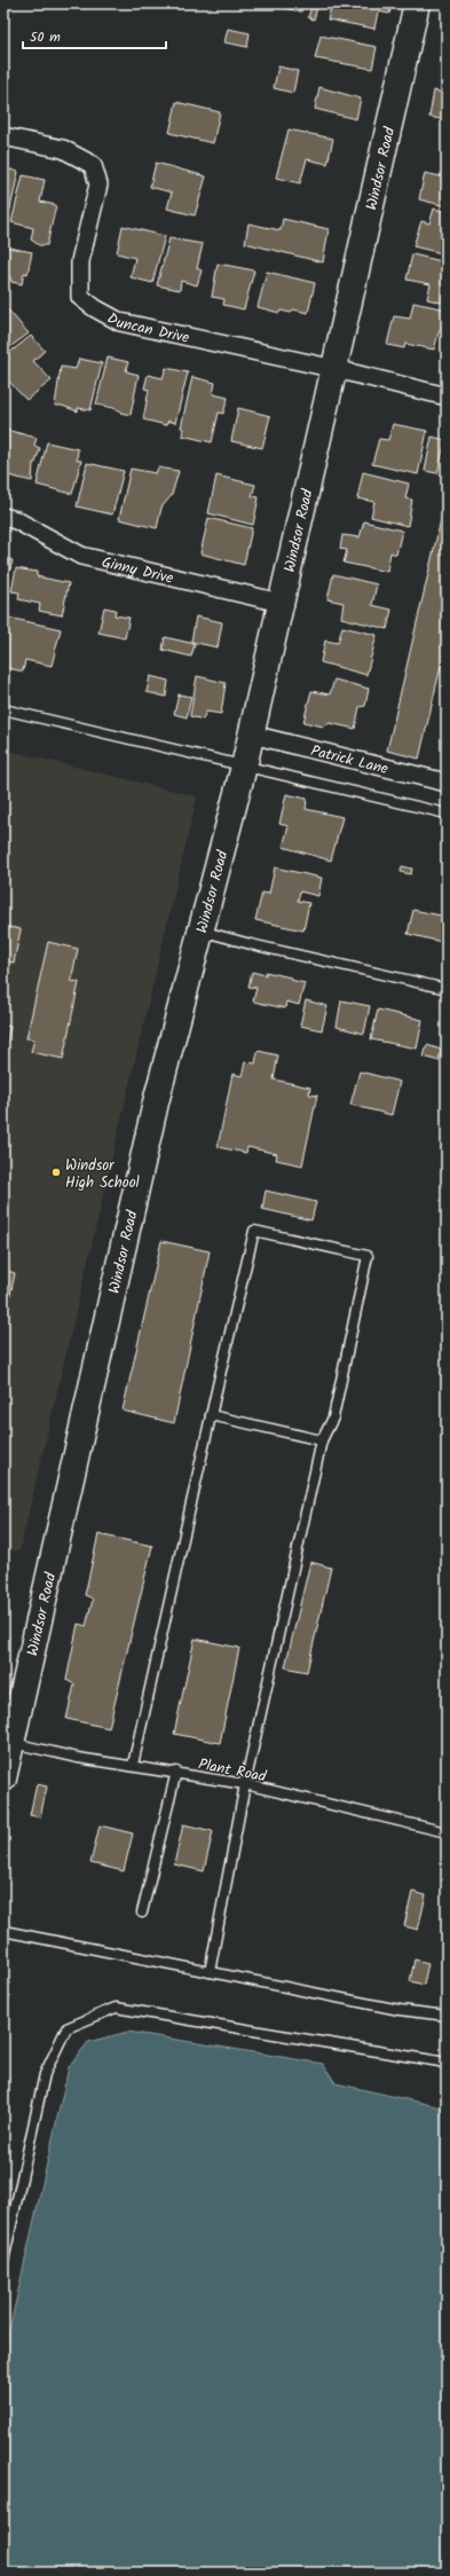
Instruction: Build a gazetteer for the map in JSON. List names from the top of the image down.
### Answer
{
  "streets": {
    "main road": ["Windsor Road"],
    "street": ["Duncan Drive", "Ginny Drive", "Patrick Lane"],
    "lane": ["Plant Road"]
  },
  "crossings": [
    ["Windsor Road", "Duncan Drive"],
    ["Windsor Road", "Ginny Drive"],
    ["Windsor Road", "Patrick Lane"],
    ["Windsor Road", "Plant Road"]
  ],
  "places": ["Windsor High School"],
  "scale_bar": "50 m"
}
